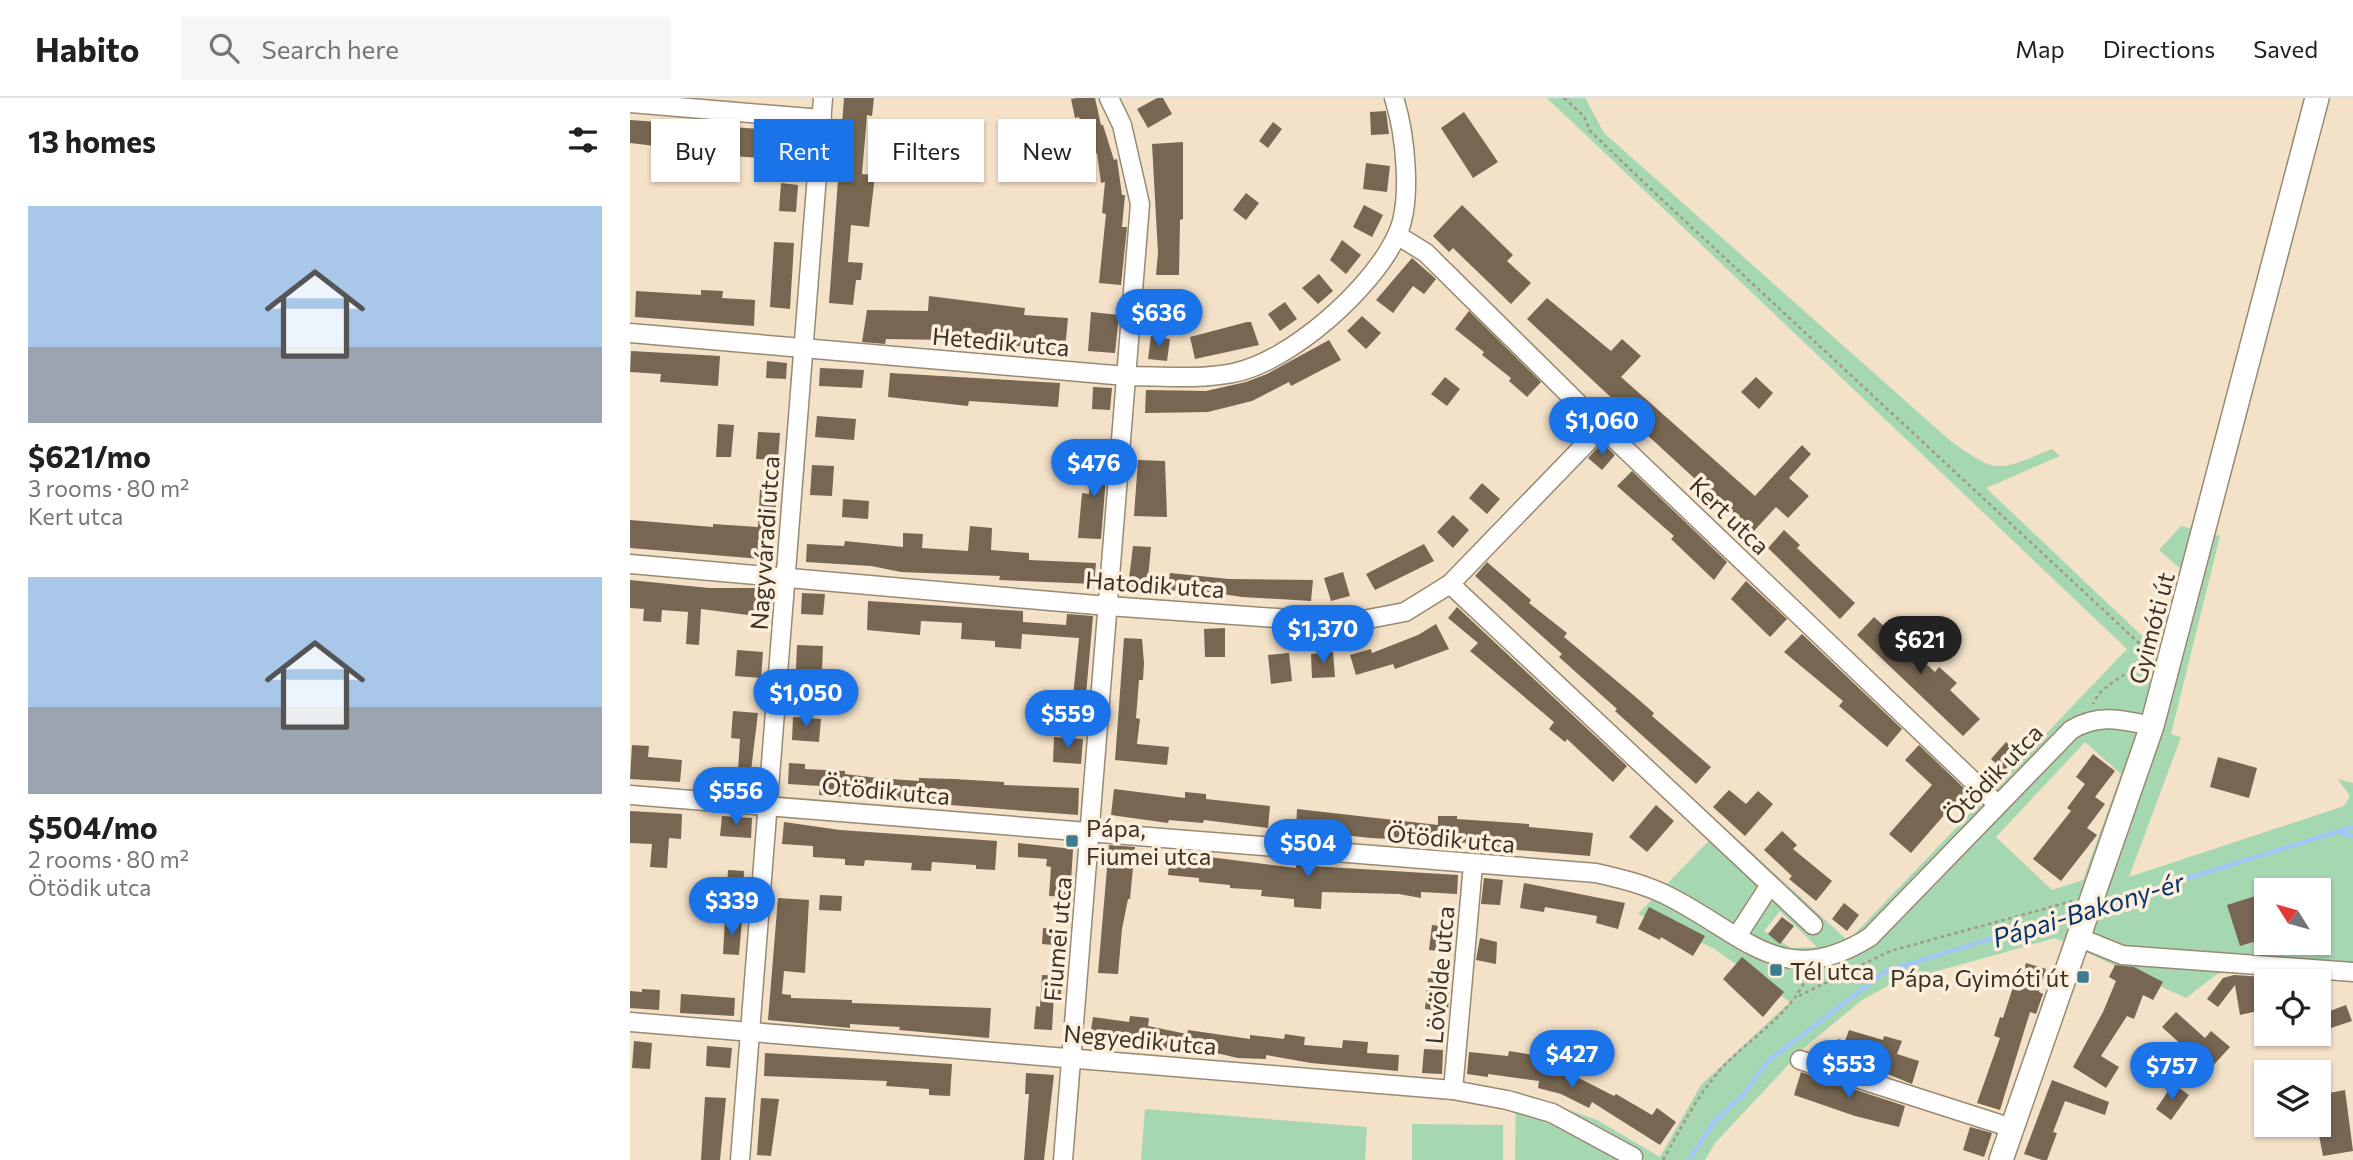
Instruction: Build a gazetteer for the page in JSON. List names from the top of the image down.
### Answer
{
  "streets": {
    "main road": ["Gyimóti út"],
    "street": [
      "Hetedik utca",
      "Kert utca",
      "Nagyváradi utca",
      "Hatodik utca",
      "Ötödik utca",
      "Fiumei utca",
      "Lövölde utca",
      "Negyedik utca"
    ]
  },
  "crossings": [
    ["Hetedik utca", "Kert utca"],
    ["Hetedik utca", "Nagyváradi utca"],
    ["Hetedik utca", "Fiumei utca"],
    ["Kert utca", "Hatodik utca"],
    ["Kert utca", "Ötödik utca"],
    ["Nagyváradi utca", "Hatodik utca"],
    ["Nagyváradi utca", "Ötödik utca"],
    ["Nagyváradi utca", "Negyedik utca"],
    ["Hatodik utca", "Fiumei utca"],
    ["Ötödik utca", "Fiumei utca"],
    ["Ötödik utca", "Lövölde utca"],
    ["Fiumei utca", "Negyedik utca"],
    ["Lövölde utca", "Negyedik utca"]
  ],
  "water": ["Pápai-Bakony-ér"],
  "places": {
    "transit": ["Pápa, Fiumei utca", "Tél utca", "Pápa, Gyimóti út"]
  },
  "north": "top left",
  "page": {
    "header": "Habito",
    "search": "Search here",
    "nav": ["Map", "Directions", "Saved"],
    "heading": "13 homes",
    "chip": [
      "Buy",
      "Rent",
      "Filters",
      "New"
    ],
    "list": [
      {
        "name": "$621/mo",
        "note": "3 rooms · 80 m² · Kert utca"
      },
      {
        "name": "$504/mo",
        "note": "2 rooms · 80 m² · Ötödik utca"
      }
    ],
    "price": [
      "$636",
      "$1,060",
      "$476",
      "$1,370",
      "$621",
      "$1,050",
      "$559",
      "$556",
      "$504",
      "$339",
      "$427",
      "$553",
      "$757"
    ]
  }
}
